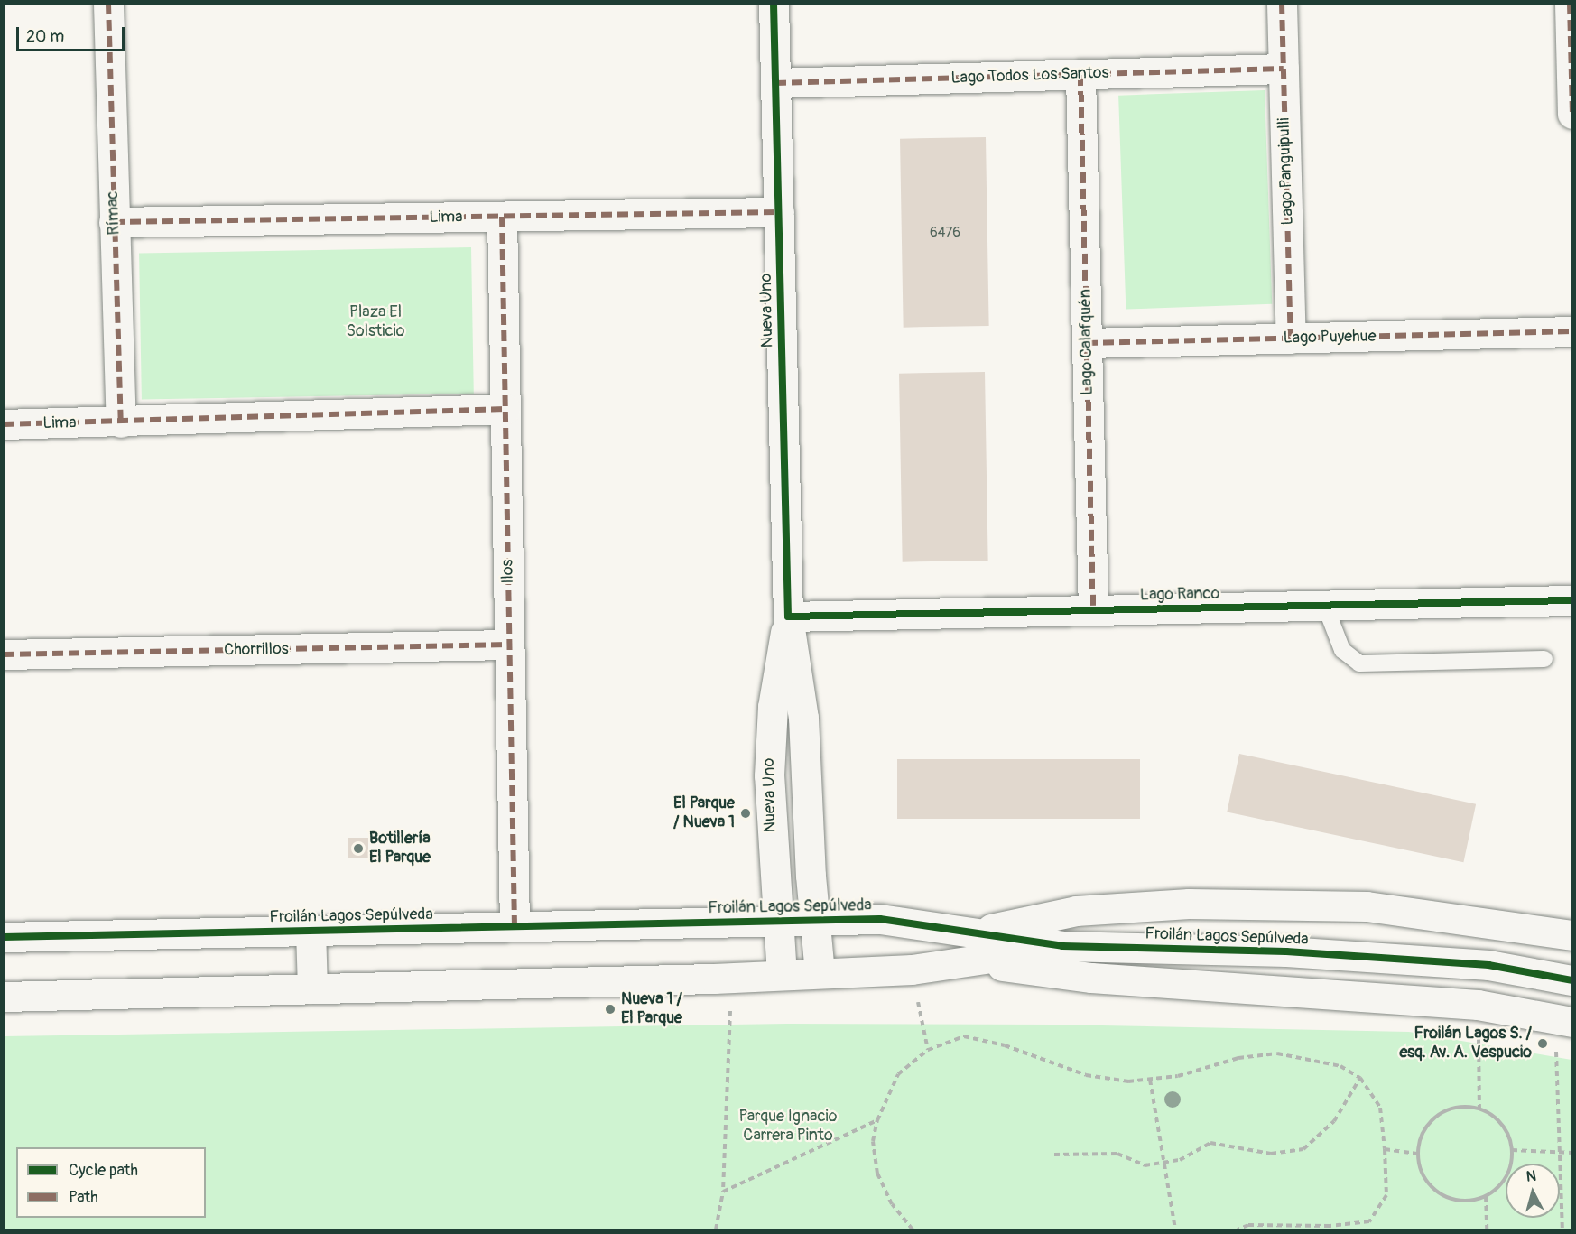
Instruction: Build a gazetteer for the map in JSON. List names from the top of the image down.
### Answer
{
  "streets": {
    "street": [
      "Lago Todos Los Santos",
      "Lago Panguipulli",
      "Rímac",
      "Lima",
      "Nueva Uno",
      "Lago Puyehue",
      "Lago Calafquén",
      "Ilos",
      "Lago Ranco",
      "Chorrillos",
      "Froilán Lagos Sepúlveda"
    ]
  },
  "crossings": [
    ["Lago Todos Los Santos", "Lago Panguipulli"],
    ["Lago Todos Los Santos", "Nueva Uno"],
    ["Lago Todos Los Santos", "Lago Calafquén"],
    ["Lago Panguipulli", "Lago Puyehue"],
    ["Rímac", "Lima"],
    ["Lima", "Nueva Uno"],
    ["Lima", "Ilos"],
    ["Nueva Uno", "Lago Ranco"],
    ["Nueva Uno", "Froilán Lagos Sepúlveda"],
    ["Lago Puyehue", "Lago Calafquén"],
    ["Lago Calafquén", "Lago Ranco"],
    ["Ilos", "Chorrillos"],
    ["Ilos", "Froilán Lagos Sepúlveda"]
  ],
  "parks": ["Plaza El Solsticio", "Parque Ignacio Carrera Pinto"],
  "places": [
    "El Parque / Nueva 1",
    "Botillería El Parque",
    "Nueva 1 / El Parque",
    "Froilán Lagos S. / esq. Av. A. Vespucio"
  ],
  "house_numbers": ["6476"],
  "legend": ["Cycle path", "Path"],
  "scale_bar": "20 m",
  "north": "top"
}
